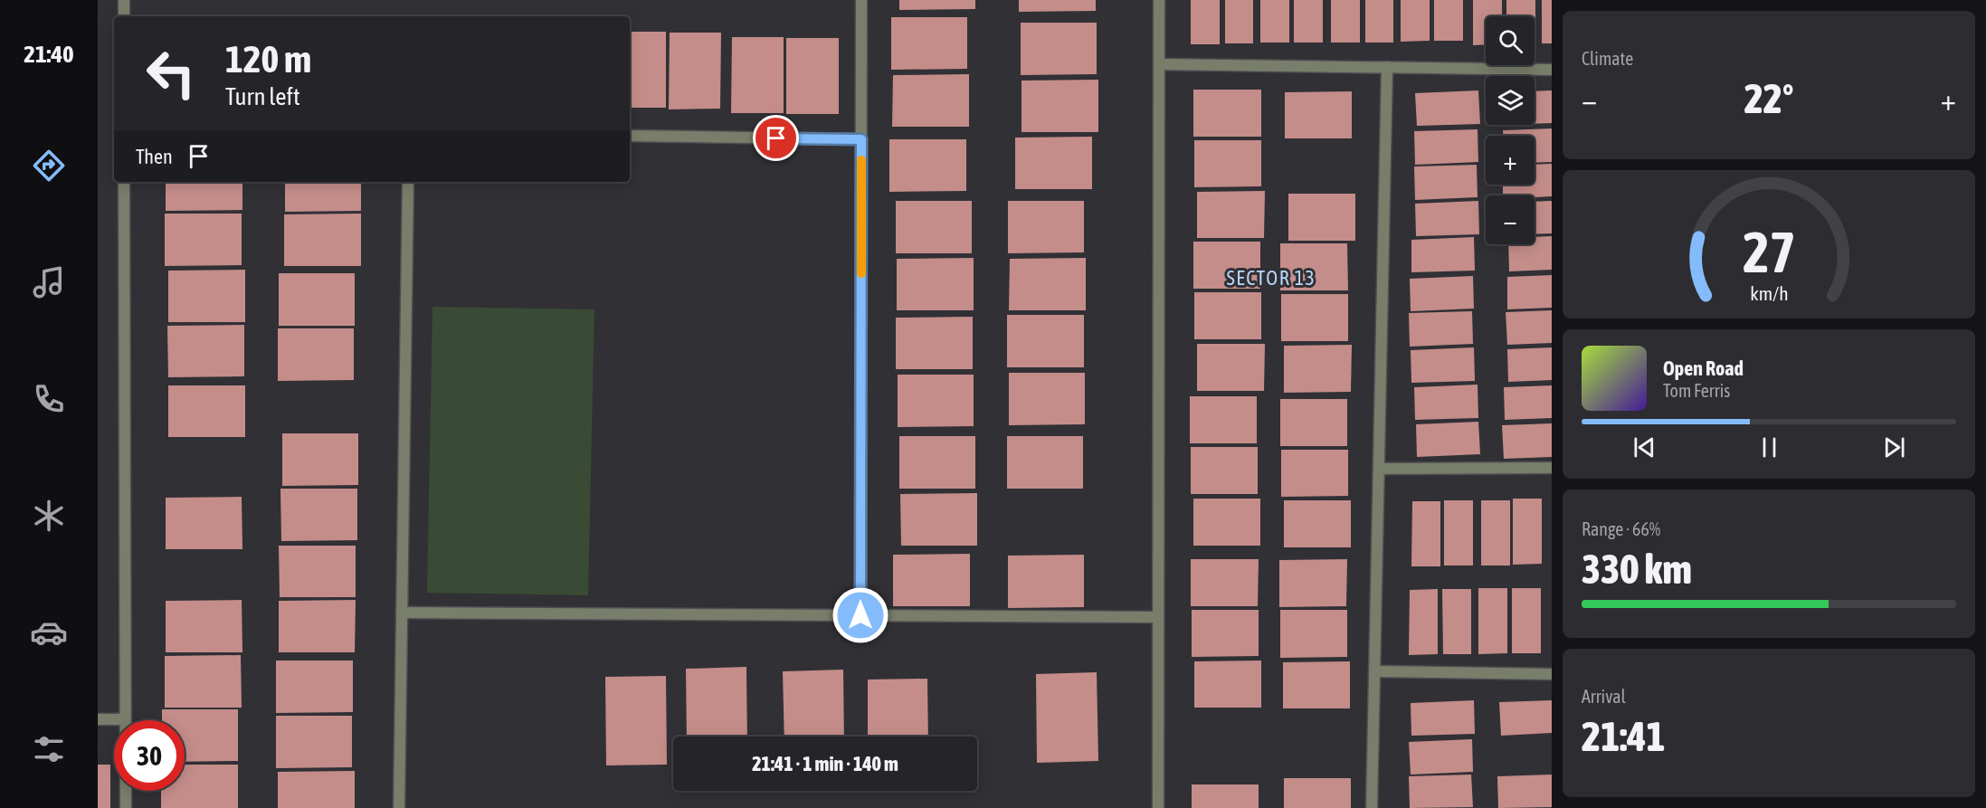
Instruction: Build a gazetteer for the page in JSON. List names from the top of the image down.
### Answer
{
  "districts": ["SECTOR 13"],
  "page": {
    "tabs": "21:40",
    "tile": [
      "Climate",
      ["Range · 66%", "330 km"],
      ["Arrival", "21:41"]
    ],
    "map_buttons": ["+", "−"],
    "turn": ["120 m", "Turn left"],
    "heat": ["−", "22°", "+"],
    "then": "Then",
    "song": ["Open Road", "Tom Ferris"],
    "limit": "30",
    "trip": "21:41 · 1 min · 140 m",
    "gauge": ["27", "km/h"]
  }
}
